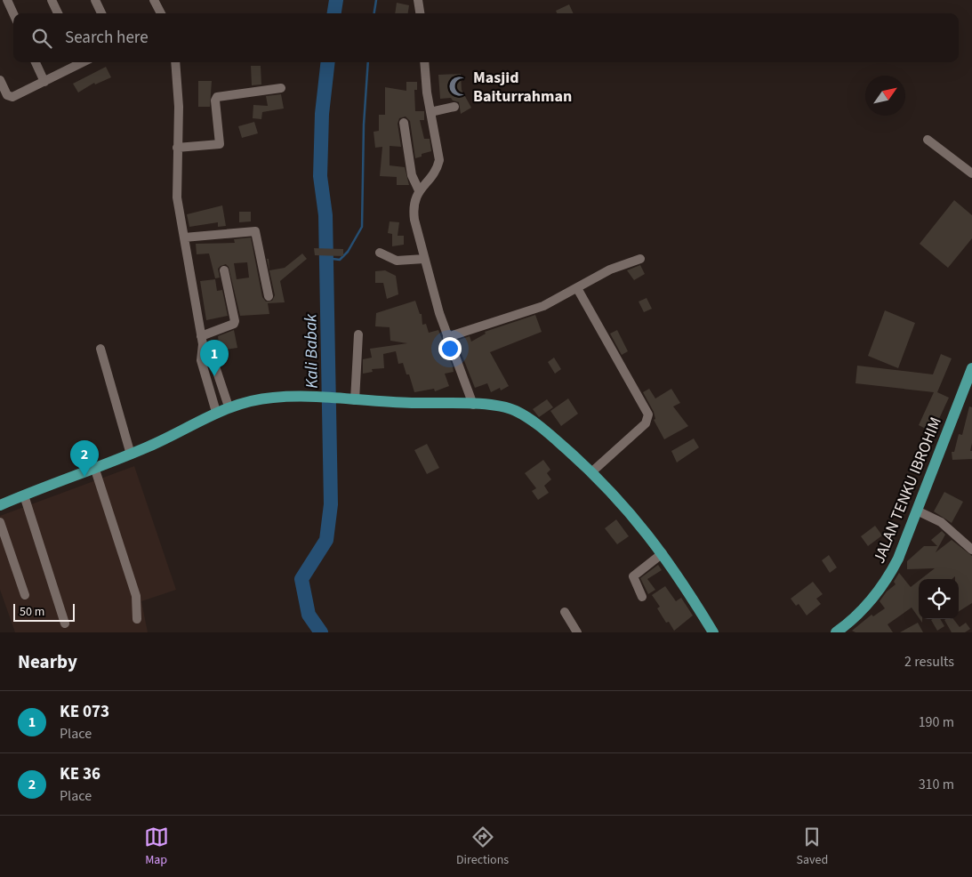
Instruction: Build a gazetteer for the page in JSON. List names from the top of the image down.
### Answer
{
  "streets": {
    "main road": ["JALAN TENKU IBROHIM"]
  },
  "water": ["Kali Babak"],
  "places": {
    "mosque": ["Masjid Baiturrahman"]
  },
  "scale_bar": "50 m",
  "north": "top right",
  "page": {
    "search": "Search here",
    "pins": ["1", "2"],
    "scale": "50 m",
    "heading": ["Nearby", "2 results"],
    "list": [
      {
        "mark": "1",
        "name": "KE 073",
        "note": "Place",
        "value": "190 m"
      },
      {
        "mark": "2",
        "name": "KE 36",
        "note": "Place",
        "value": "310 m"
      }
    ],
    "nav": ["Map", "Directions", "Saved"]
  }
}
